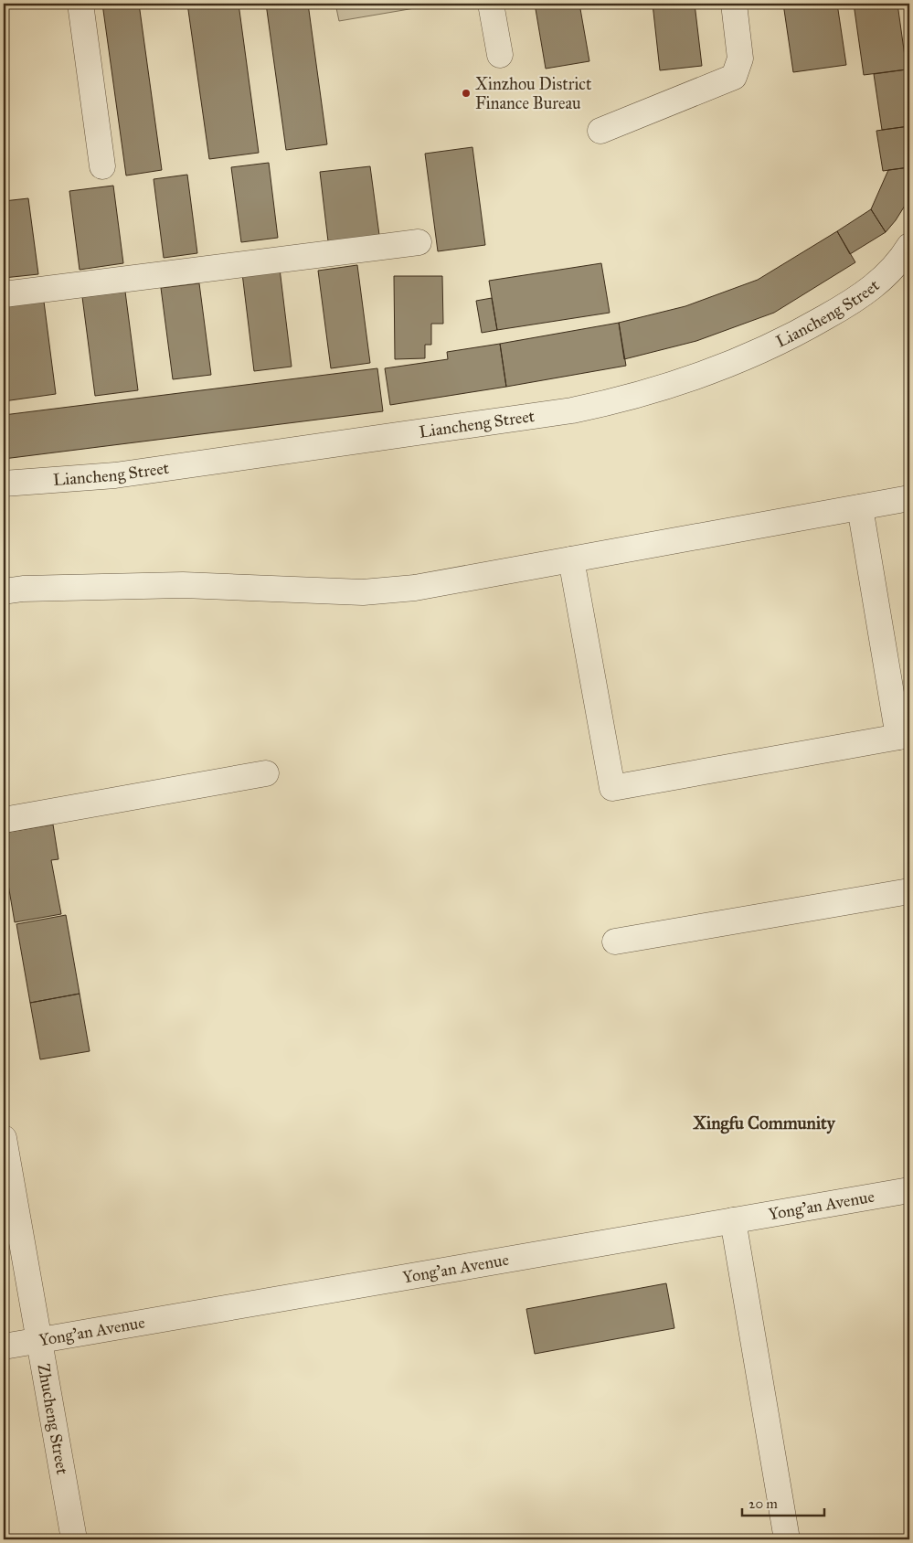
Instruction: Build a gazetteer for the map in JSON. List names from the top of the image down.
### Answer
{
  "streets": {
    "street": ["Liancheng Street", "Yong'an Avenue", "Zhucheng Street"]
  },
  "crossings": [
    ["Yong'an Avenue", "Zhucheng Street"]
  ],
  "districts": ["Xingfu Community"],
  "places": ["Xinzhou District Finance Bureau"],
  "scale_bar": "20 m"
}
